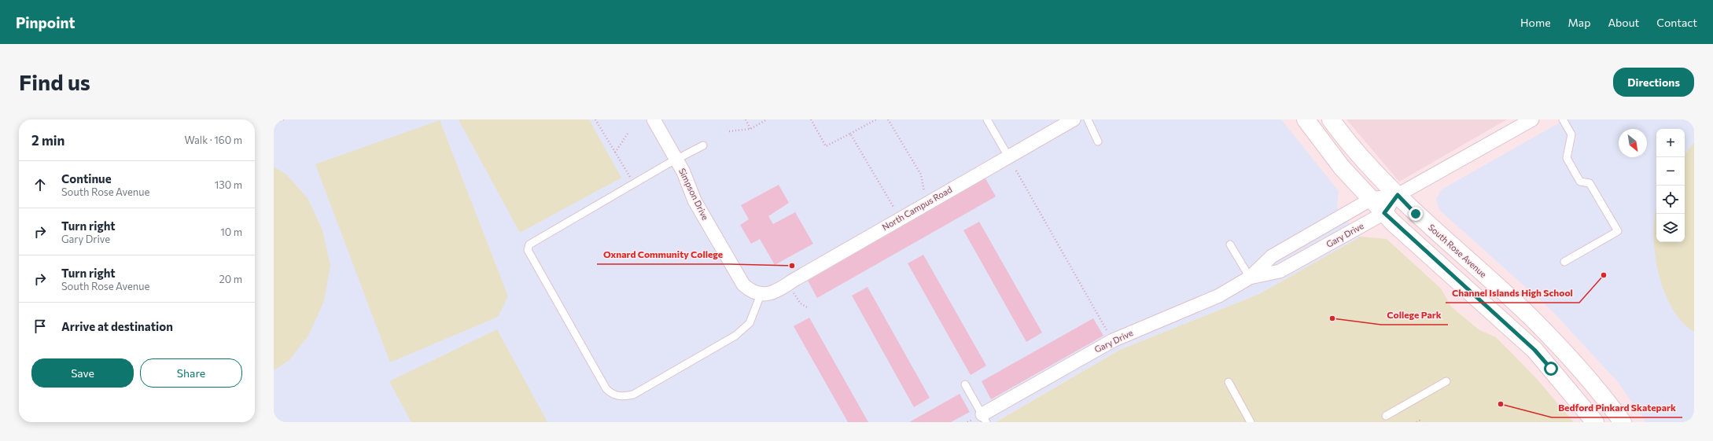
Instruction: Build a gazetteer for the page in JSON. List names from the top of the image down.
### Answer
{
  "streets": {
    "main road": ["South Rose Avenue"],
    "street": ["Simpson Drive", "North Campus Road", "Gary Drive"]
  },
  "crossings": [
    ["Simpson Drive", "North Campus Road"],
    ["Gary Drive", "South Rose Avenue"]
  ],
  "places": [
    "Oxnard Community College",
    "Channel Islands High School",
    "College Park",
    "Bedford Pinkard Skatepark"
  ],
  "north": "bottom right",
  "page": {
    "header": "Pinpoint",
    "nav": [
      "Home",
      "Map",
      "About",
      "Contact"
    ],
    "buttons": [
      "Directions",
      ["Save", "Share"]
    ],
    "title": "Find us",
    "heading": ["2 min", "Walk · 160 m"],
    "map_buttons": ["+", "−"],
    "list": [
      ["Continue", "South Rose Avenue", "130 m"],
      ["Turn right", "Gary Drive", "10 m"],
      ["Turn right", "South Rose Avenue", "20 m"],
      "Arrive at destination"
    ]
  }
}
